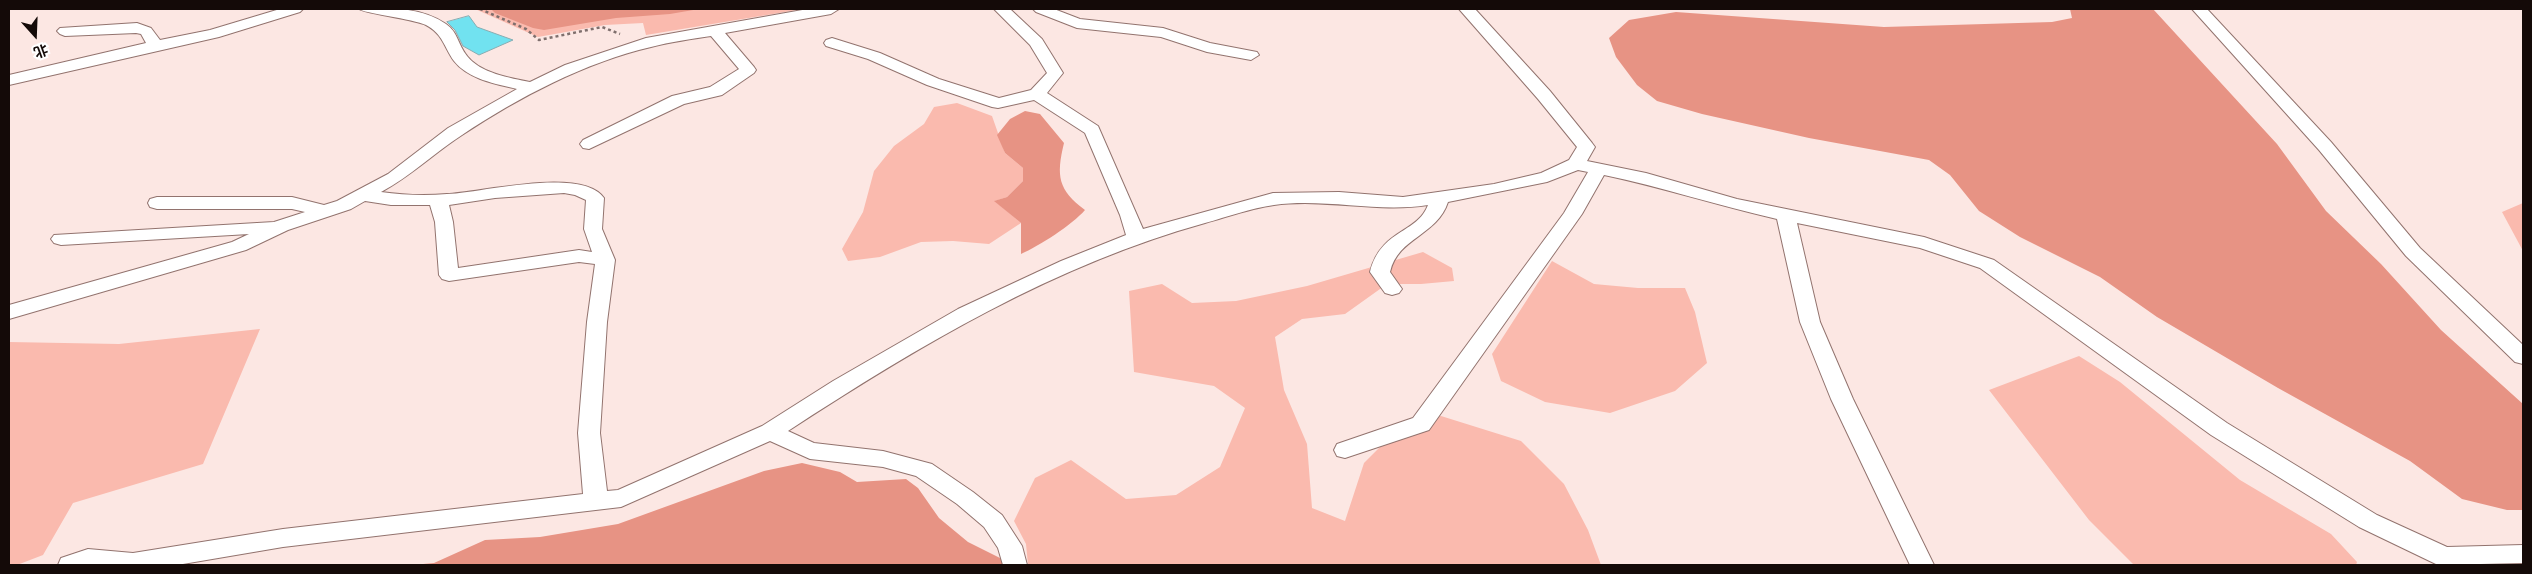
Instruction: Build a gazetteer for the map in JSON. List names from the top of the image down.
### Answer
{
  "north": "bottom"
}
